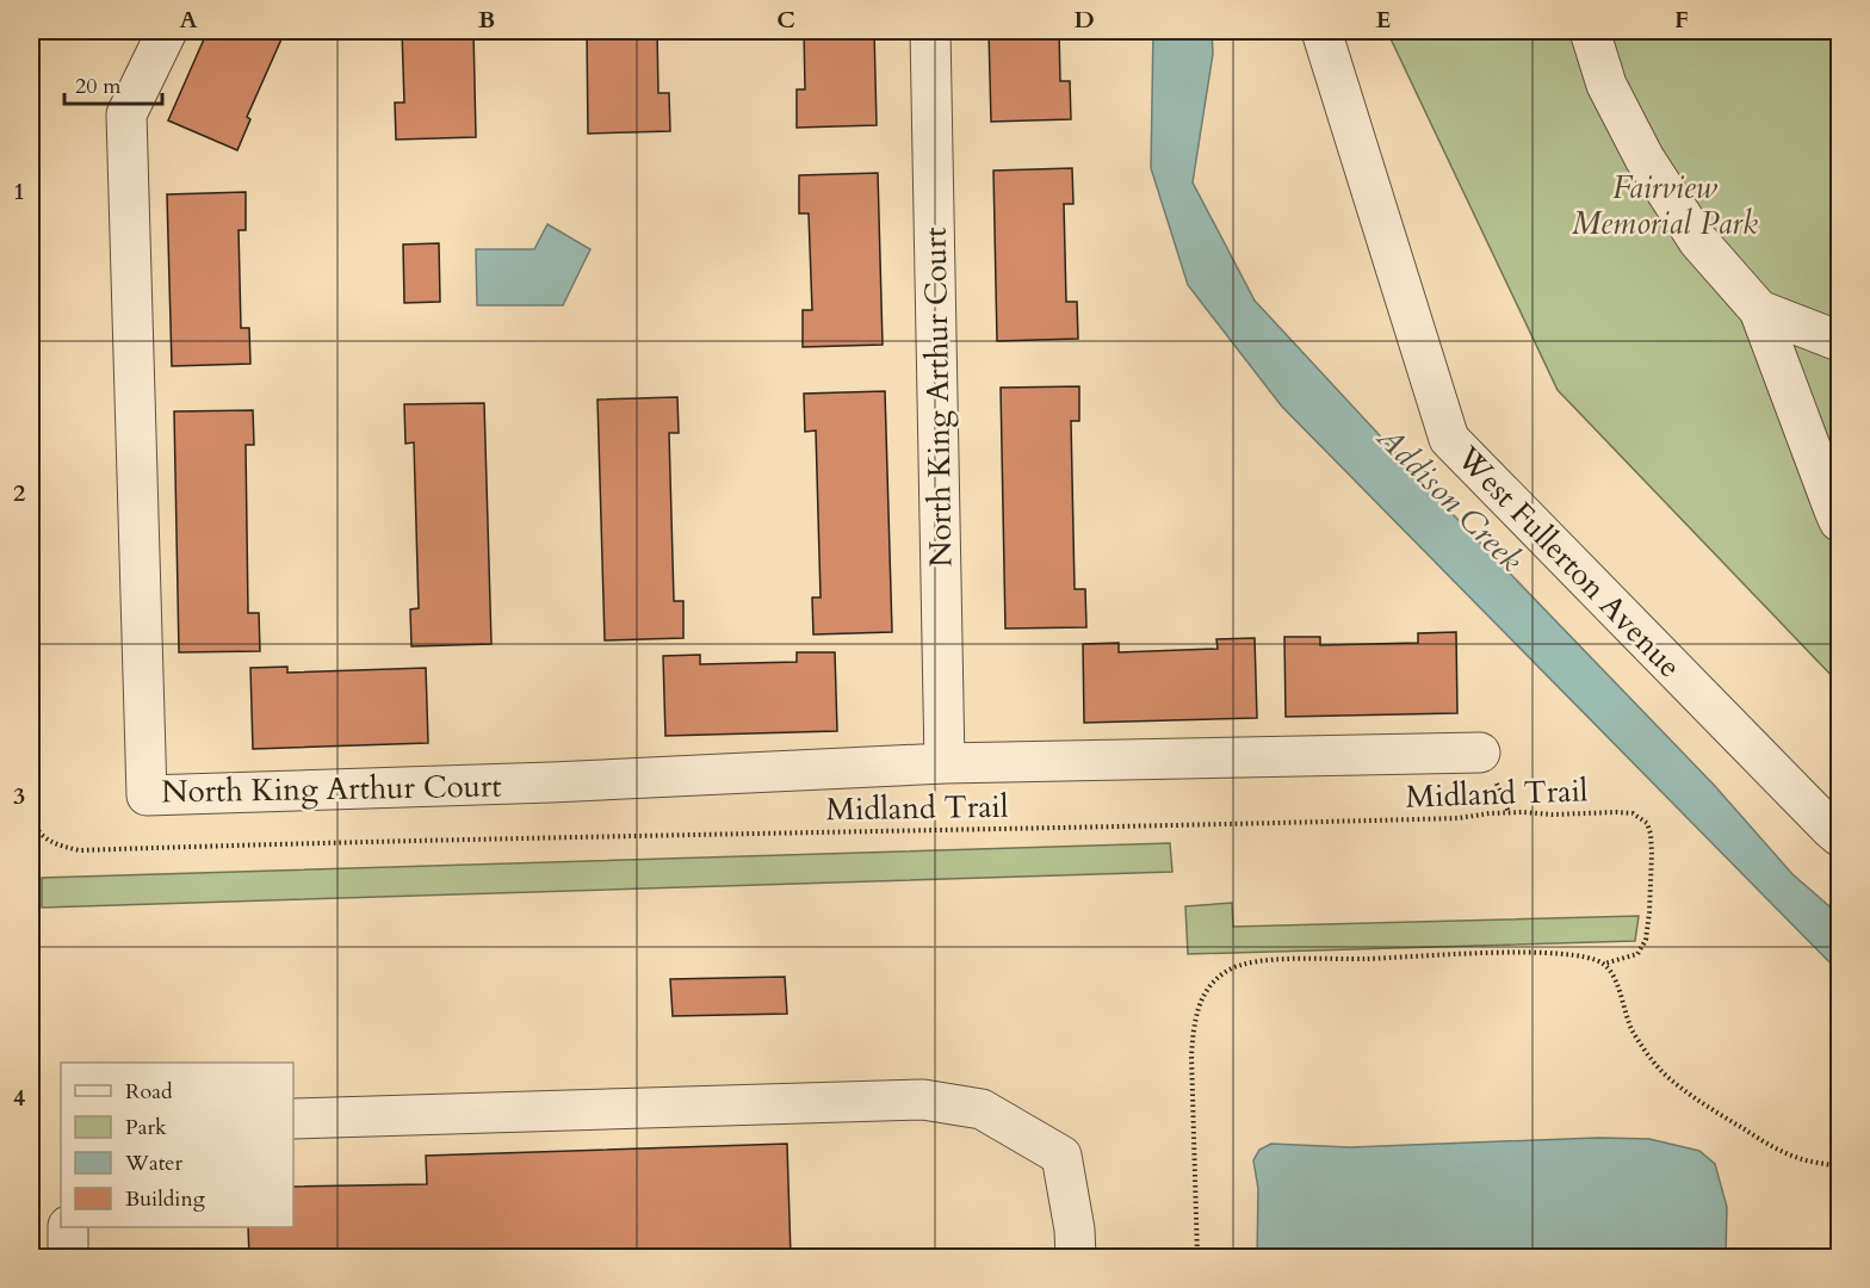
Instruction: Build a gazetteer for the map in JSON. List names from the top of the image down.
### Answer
{
  "streets": {
    "street": ["North King Arthur Court", "West Fullerton Avenue"],
    "path": ["Midland Trail"]
  },
  "water": ["Addison Creek"],
  "parks": ["Fairview Memorial Park"],
  "legend": [
    "Road",
    "Park",
    "Water",
    "Building"
  ],
  "scale_bar": "20 m",
  "grid": {
    "columns": [
      "A",
      "B",
      "C",
      "D",
      "E",
      "F"
    ],
    "rows": [
      "1",
      "2",
      "3",
      "4"
    ]
  }
}
